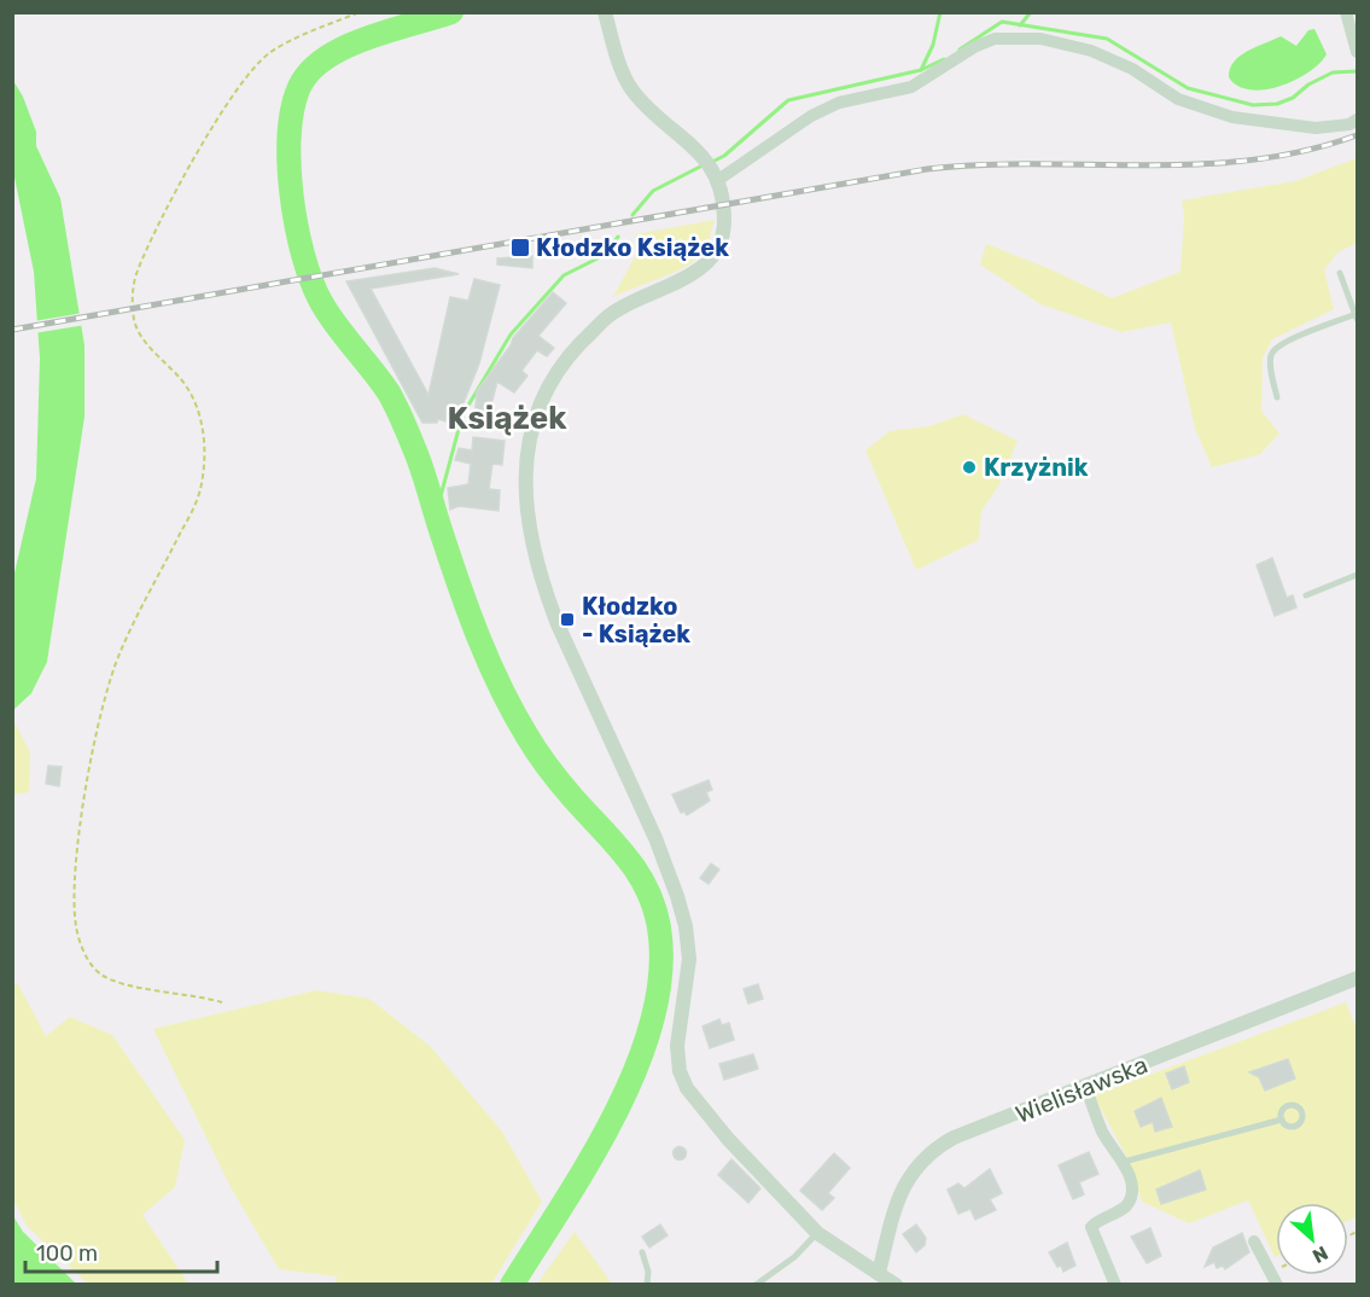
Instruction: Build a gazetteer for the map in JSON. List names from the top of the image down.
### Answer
{
  "streets": {
    "street": ["Wielisławska"]
  },
  "districts": ["Książek"],
  "places": {
    "transit": ["Kłodzko Książek", "Kłodzko - Książek"],
    "other": ["Krzyżnik"]
  },
  "scale_bar": "100 m",
  "north": "bottom right"
}
